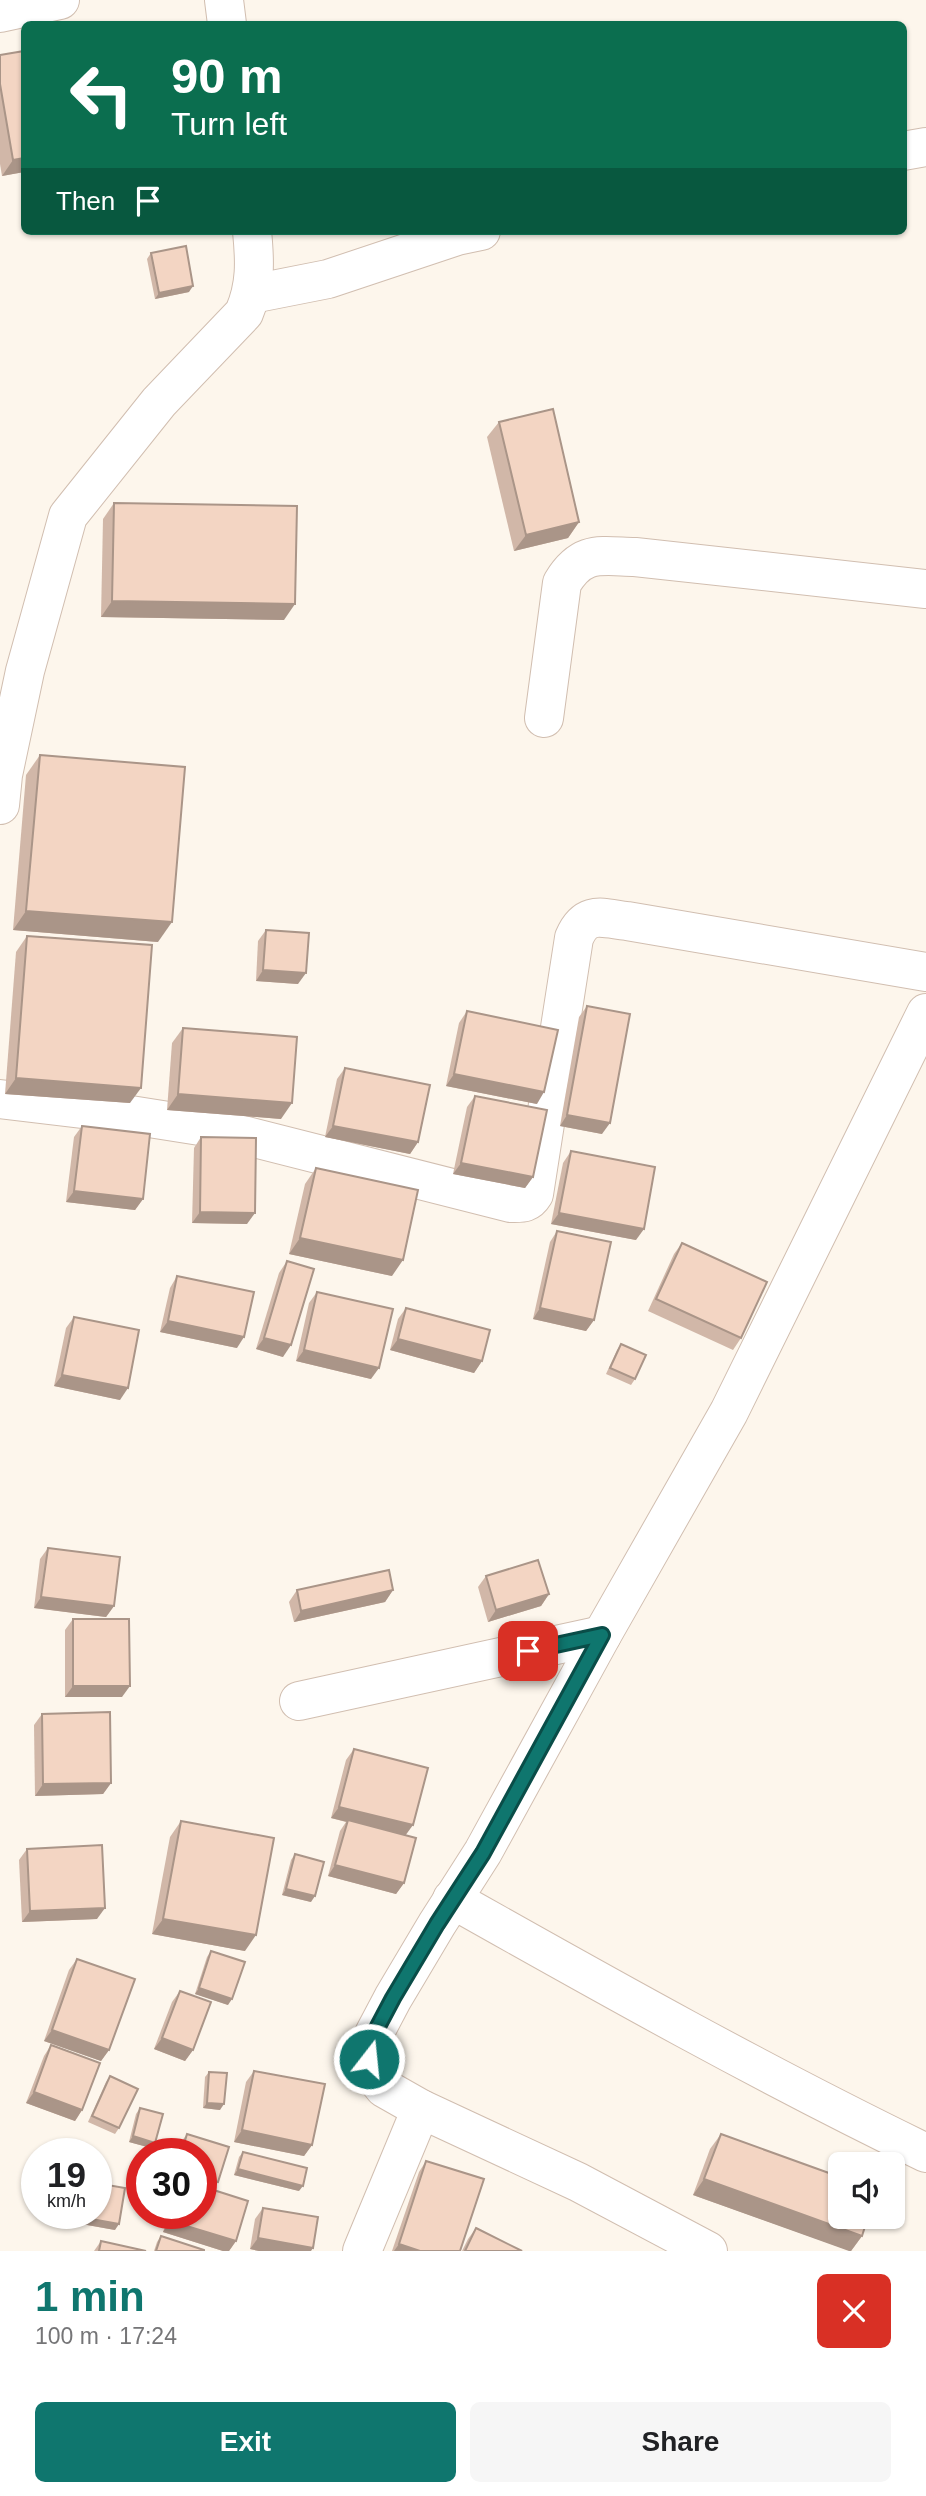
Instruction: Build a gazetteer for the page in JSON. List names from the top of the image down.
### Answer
{
  "page": {
    "turn": ["90 m", "Turn left"],
    "then": "Then",
    "speed": "19 km/h",
    "limit": "30",
    "heading": ["1 min", "100 m · 17:24"],
    "buttons": ["Exit", "Share"]
  }
}
